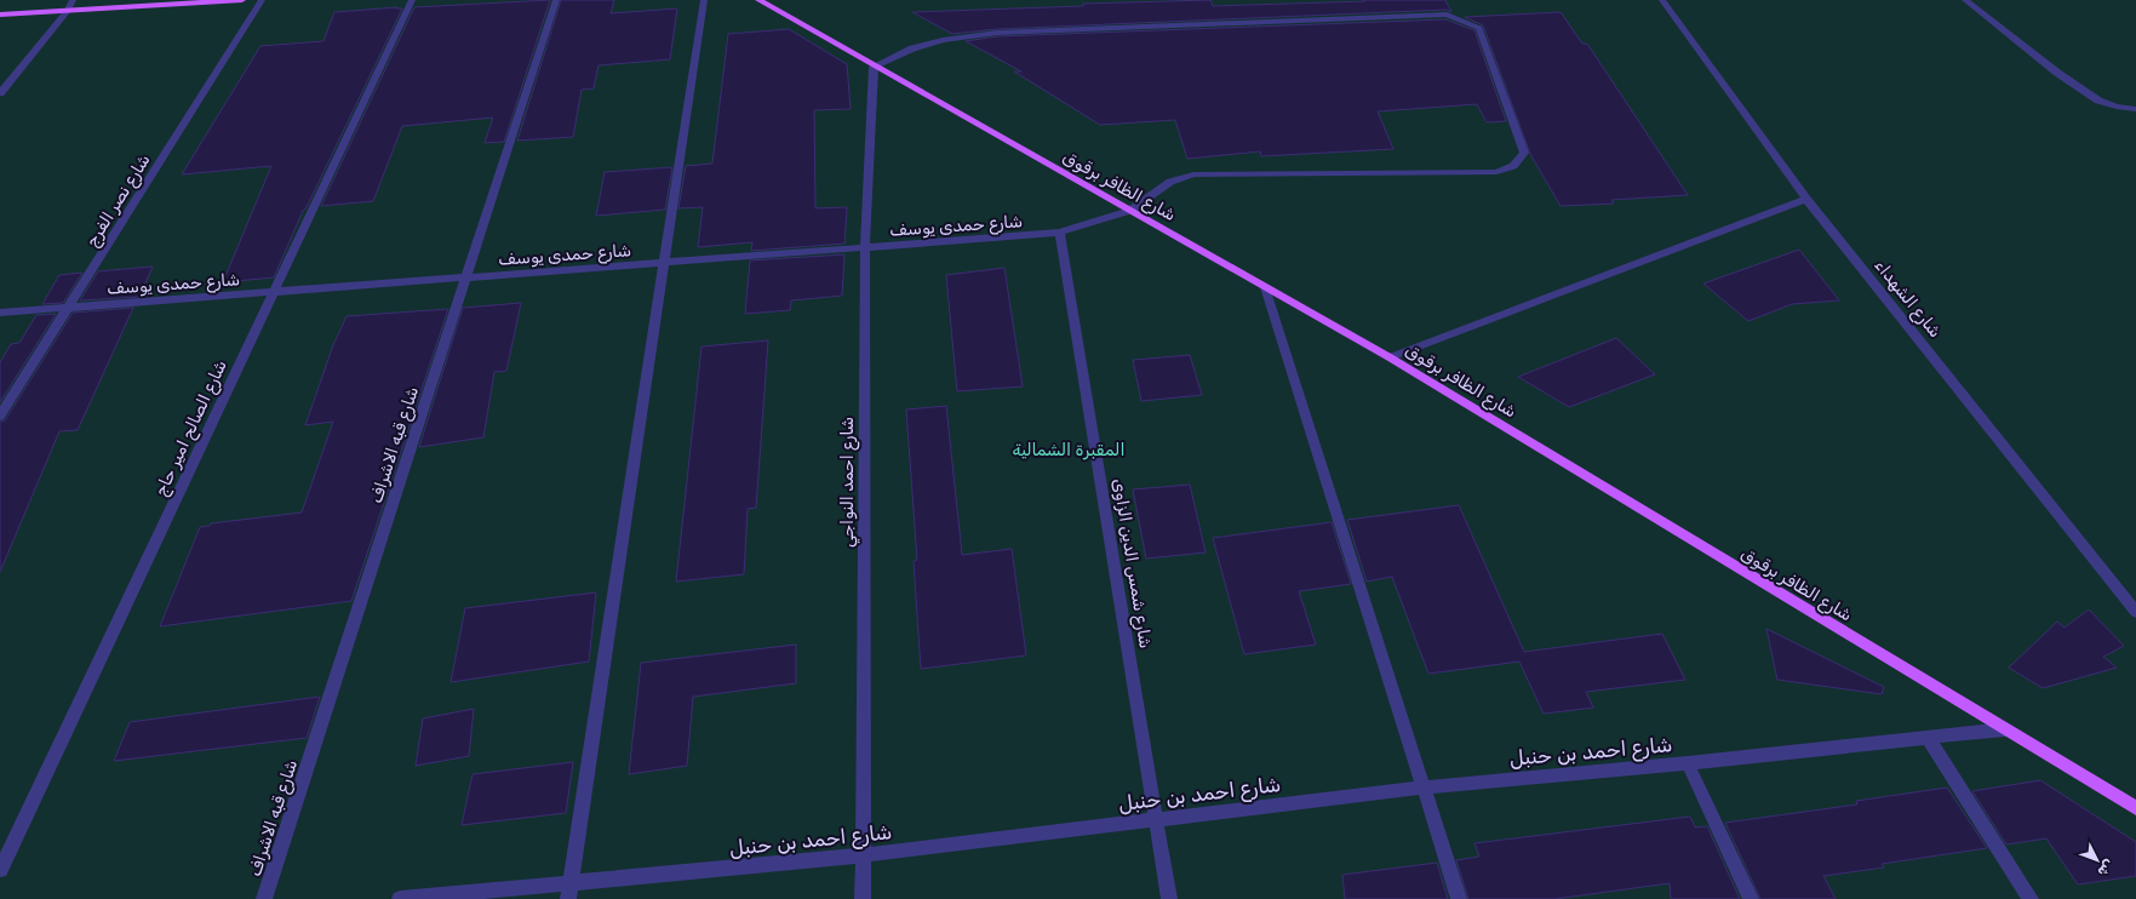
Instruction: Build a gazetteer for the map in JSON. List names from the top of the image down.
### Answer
{
  "streets": {
    "main road": ["شارع الظافر برقوق"],
    "street": [
      "شارع نصر الفرج",
      "شارع حمدى يوسف",
      "شارع الشهداء",
      "شارع الصالح امير حاج",
      "شارع قبه الاشراف",
      "شارع احمد النواجي",
      "شارع شمس الدين الزاوى",
      "شارع احمد بن حنبل"
    ]
  },
  "crossings": [
    ["شارع الظافر برقوق", "شارع حمدى يوسف"],
    ["شارع الظافر برقوق", "شارع احمد النواجي"],
    ["شارع الظافر برقوق", "شارع احمد بن حنبل"],
    ["شارع نصر الفرج", "شارع حمدى يوسف"],
    ["شارع حمدى يوسف", "شارع الصالح امير حاج"],
    ["شارع حمدى يوسف", "شارع قبه الاشراف"],
    ["شارع حمدى يوسف", "شارع احمد النواجي"],
    ["شارع حمدى يوسف", "شارع شمس الدين الزاوى"],
    ["شارع احمد النواجي", "شارع احمد بن حنبل"],
    ["شارع شمس الدين الزاوى", "شارع احمد بن حنبل"]
  ],
  "parks": ["المقبرة الشمالية"],
  "north": "bottom right"
}
